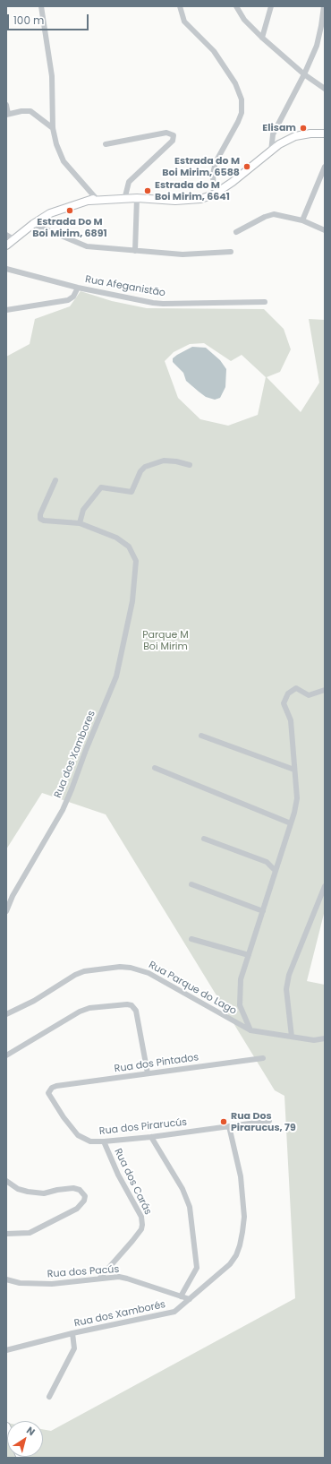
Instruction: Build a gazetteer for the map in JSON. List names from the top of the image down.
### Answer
{
  "streets": {
    "street": [
      "Rua Afeganistão",
      "Rua dos Xambores",
      "Rua Parque do Lago",
      "Rua dos Pintados",
      "Rua dos Pirarucús",
      "Rua dos Carás",
      "Rua dos Pacús",
      "Rua dos Xamborés"
    ]
  },
  "crossings": [
    ["Rua dos Pintados", "Rua dos Pirarucús"],
    ["Rua dos Pirarucús", "Rua dos Carás"],
    ["Rua dos Pirarucús", "Rua dos Xamborés"],
    ["Rua dos Carás", "Rua dos Pacús"],
    ["Rua dos Pacús", "Rua dos Xamborés"]
  ],
  "parks": ["Parque M Boi Mirim"],
  "places": [
    "Elisam",
    "Estrada do M Boi Mirim, 6588",
    "Estrada do M Boi Mirim, 6641",
    "Estrada Do M Boi Mirim, 6891",
    "Rua Dos Pirarucus, 79"
  ],
  "scale_bar": "100 m",
  "north": "top right"
}
